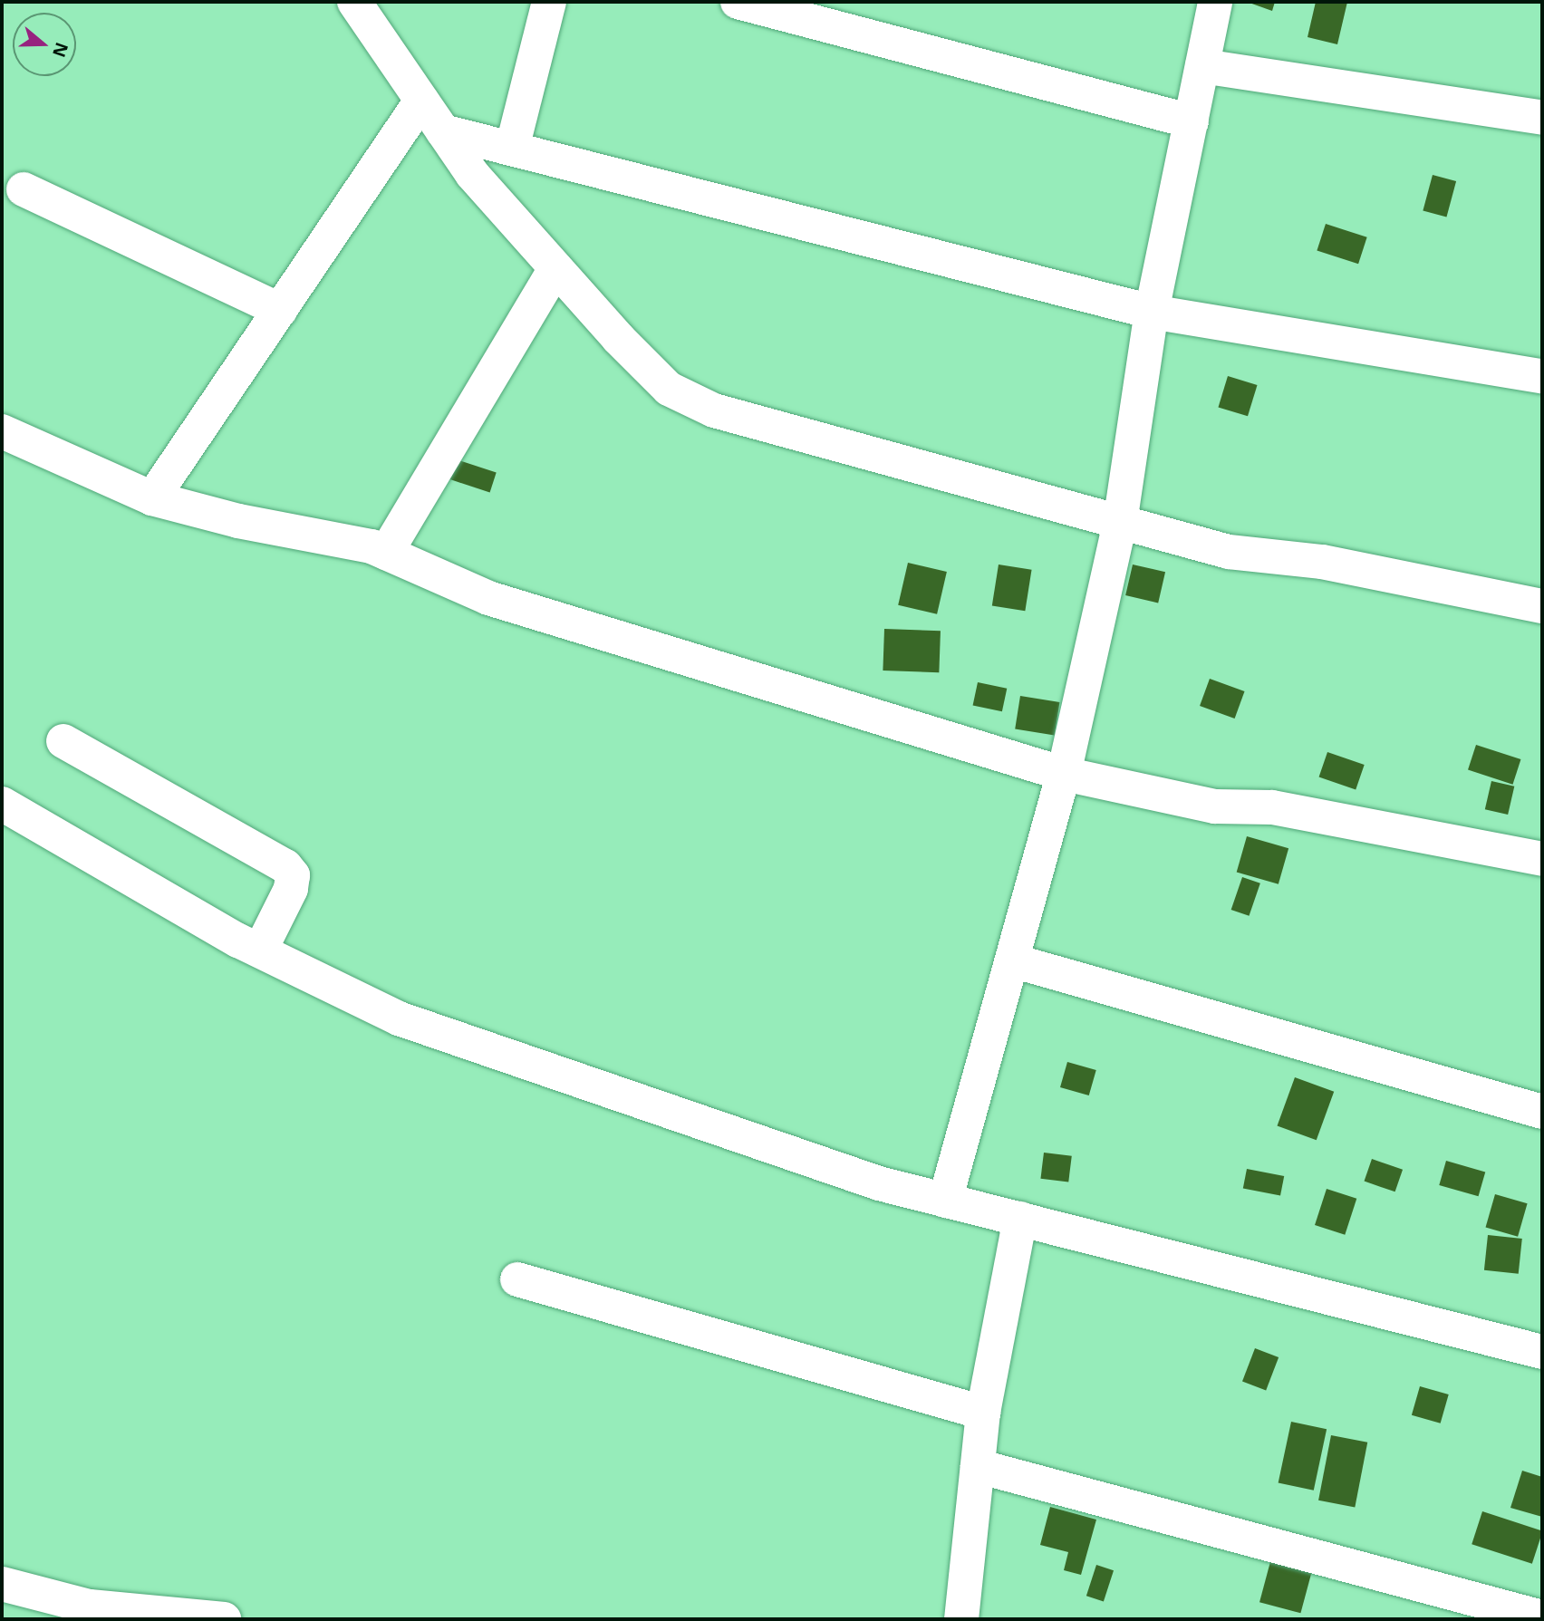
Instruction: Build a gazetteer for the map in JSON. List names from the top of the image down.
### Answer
{
  "north": "right"
}
